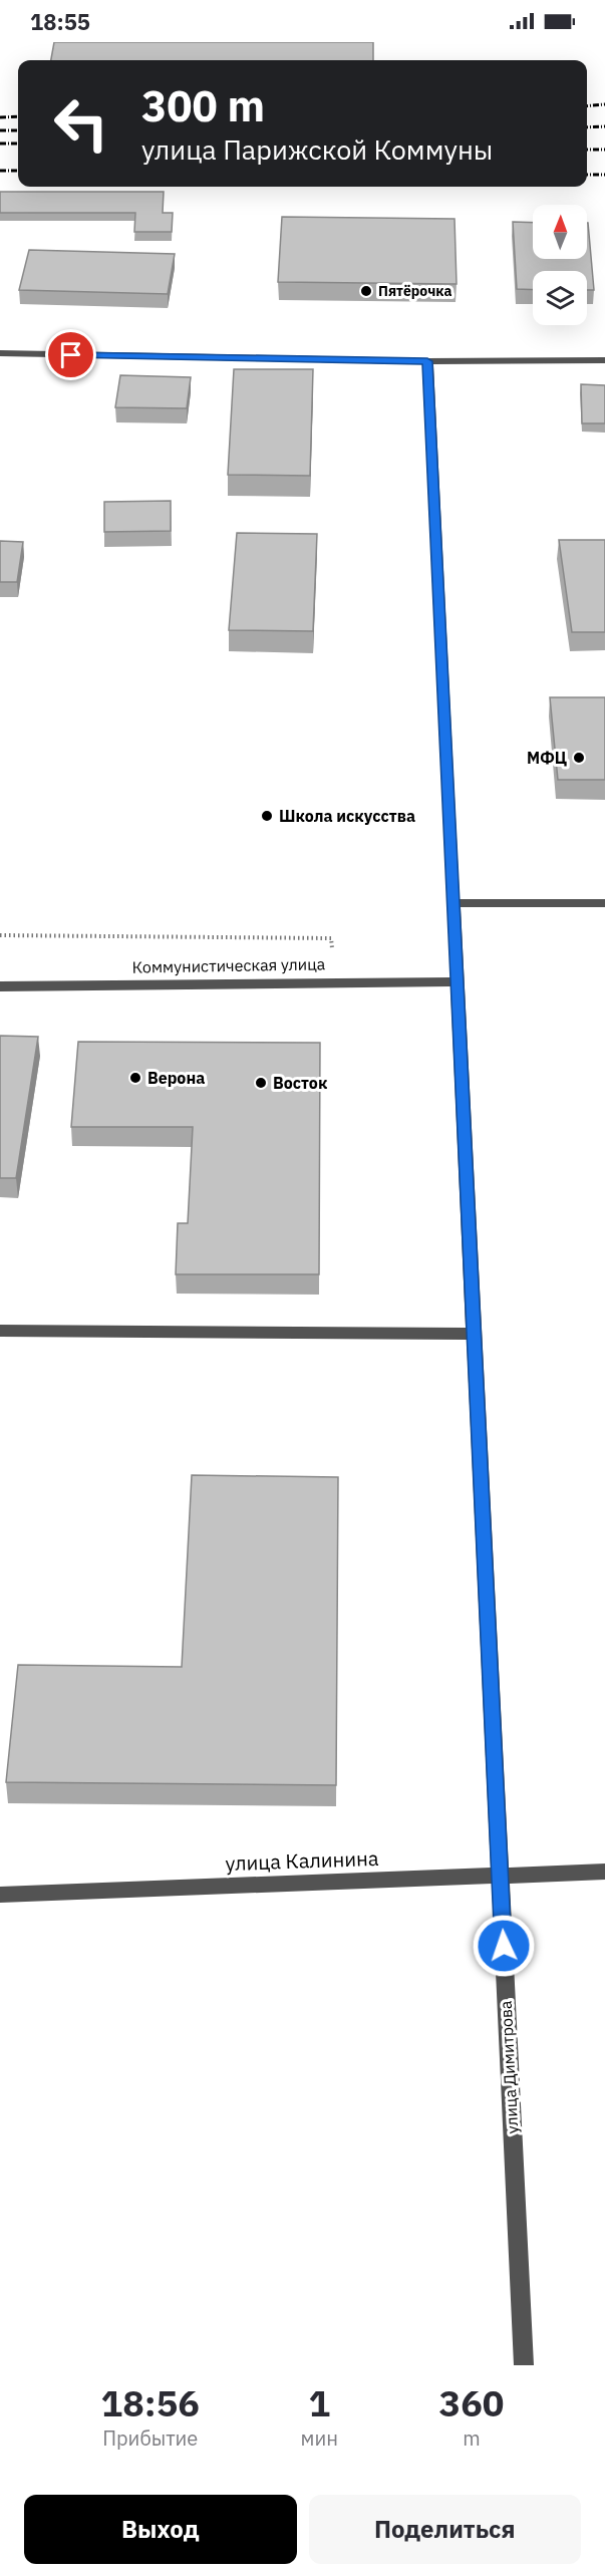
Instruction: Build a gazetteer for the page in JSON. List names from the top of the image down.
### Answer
{
  "streets": {
    "street": ["Коммунистическая улица", "улица Калинина", "улица Димитрова"]
  },
  "crossings": [
    ["Коммунистическая улица", "улица Димитрова"],
    ["улица Калинина", "улица Димитрова"]
  ],
  "places": [
    "Пятёрочка",
    "МФЦ",
    "Школа искусства",
    "Верона",
    "Восток"
  ],
  "north": "top",
  "page": {
    "status": "18:55",
    "turn": ["300 m", "улица Парижской Коммуны"],
    "eta": [
      "18:56",
      "Прибытие",
      "1",
      "мин",
      "360",
      "m"
    ],
    "buttons": ["Выход", "Поделиться"]
  }
}
